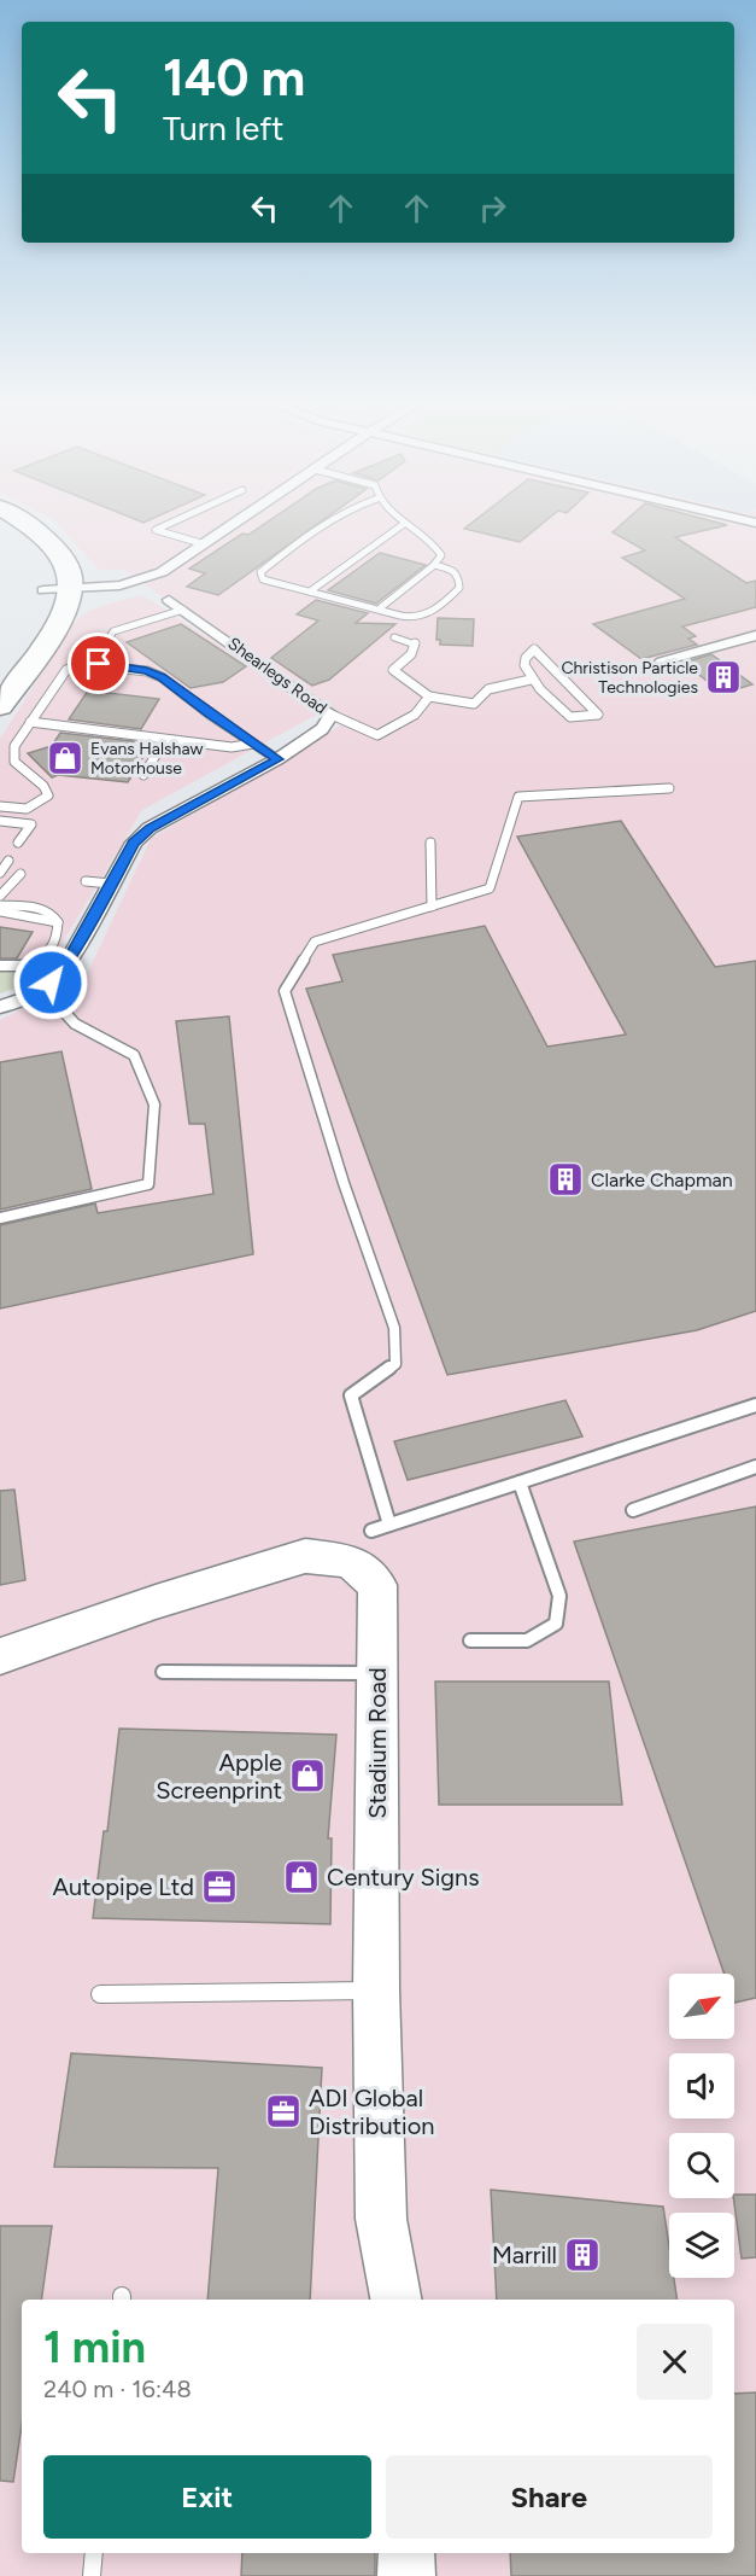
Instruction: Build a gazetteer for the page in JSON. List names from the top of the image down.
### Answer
{
  "streets": {
    "street": ["Shearlegs Road", "Stadium Road"]
  },
  "places": {
    "building": ["Christison Particle Technologies", "Clarke Chapman", "Marrill"],
    "shop": ["Evans Halshaw Motorhouse", "Apple Screenprint", "Century Signs"],
    "office": ["Autopipe Ltd", "ADI Global Distribution"]
  },
  "north": "top right",
  "page": {
    "turn": ["140 m", "Turn left"],
    "heading": ["1 min", "240 m · 16:48"],
    "buttons": ["Exit", "Share"]
  }
}
